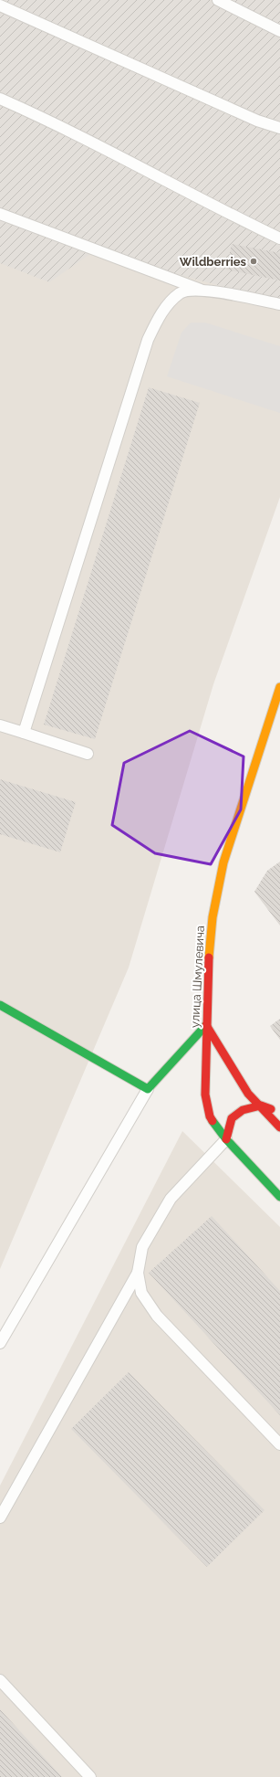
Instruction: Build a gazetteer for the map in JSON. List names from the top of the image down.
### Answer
{
  "streets": {
    "main road": ["улица Шмулевича"]
  },
  "places": ["Wildberries"]
}
